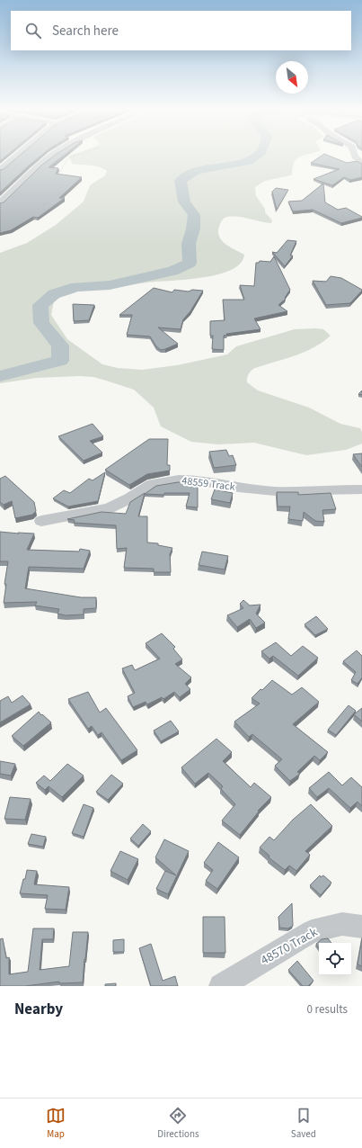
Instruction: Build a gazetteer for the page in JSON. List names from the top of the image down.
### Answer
{
  "streets": {
    "street": ["48559 Track", "48570 Track"]
  },
  "north": "bottom right",
  "page": {
    "search": "Search here",
    "heading": ["Nearby", "0 results"],
    "nav": ["Map", "Directions", "Saved"]
  }
}
